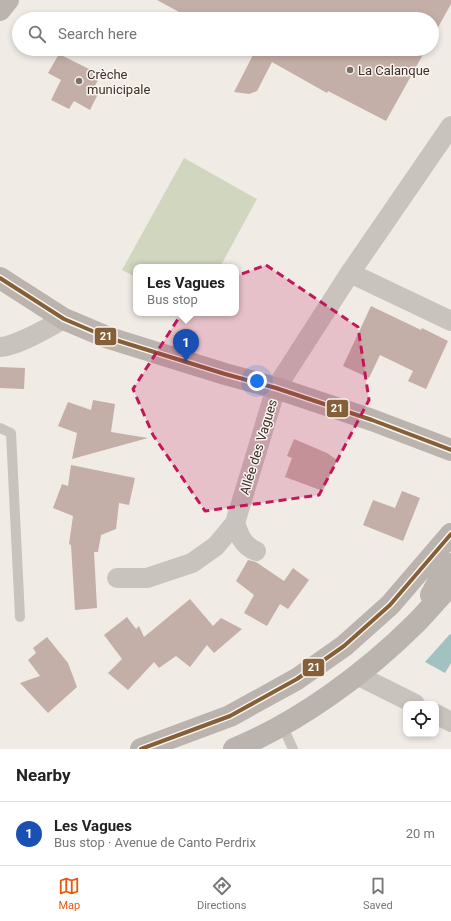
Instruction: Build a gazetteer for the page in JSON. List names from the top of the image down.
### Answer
{
  "streets": {
    "street": ["Allée des Vagues"]
  },
  "places": ["La Calanque", "Crèche municipale"],
  "lines": ["transit line 21"],
  "page": {
    "search": "Search here",
    "popup": ["Les Vagues", "Bus stop"],
    "pins": "1",
    "heading": "Nearby",
    "list": [
      {
        "mark": "1",
        "name": "Les Vagues",
        "note": "Bus stop · Avenue de Canto Perdrix",
        "value": "20 m"
      }
    ],
    "nav": ["Map", "Directions", "Saved"]
  }
}
